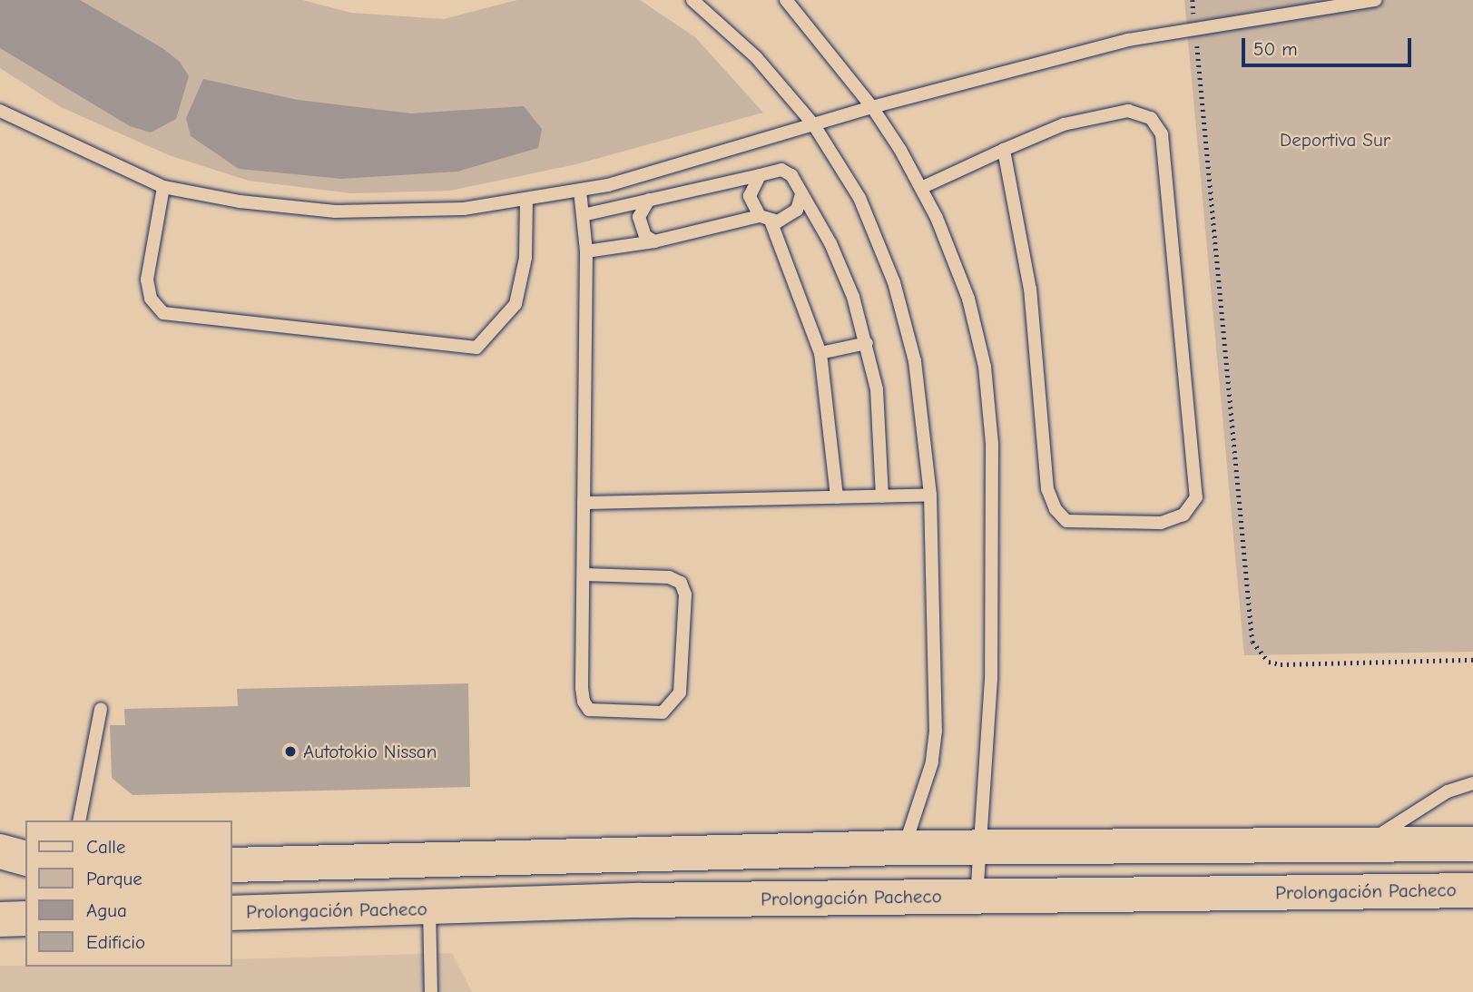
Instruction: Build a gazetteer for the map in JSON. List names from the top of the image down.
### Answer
{
  "streets": {
    "main road": ["Prolongación Pacheco"]
  },
  "parks": ["Deportiva Sur"],
  "places": ["Autotokio Nissan"],
  "legend": [
    "Calle",
    "Parque",
    "Agua",
    "Edificio"
  ],
  "scale_bar": "50 m"
}
